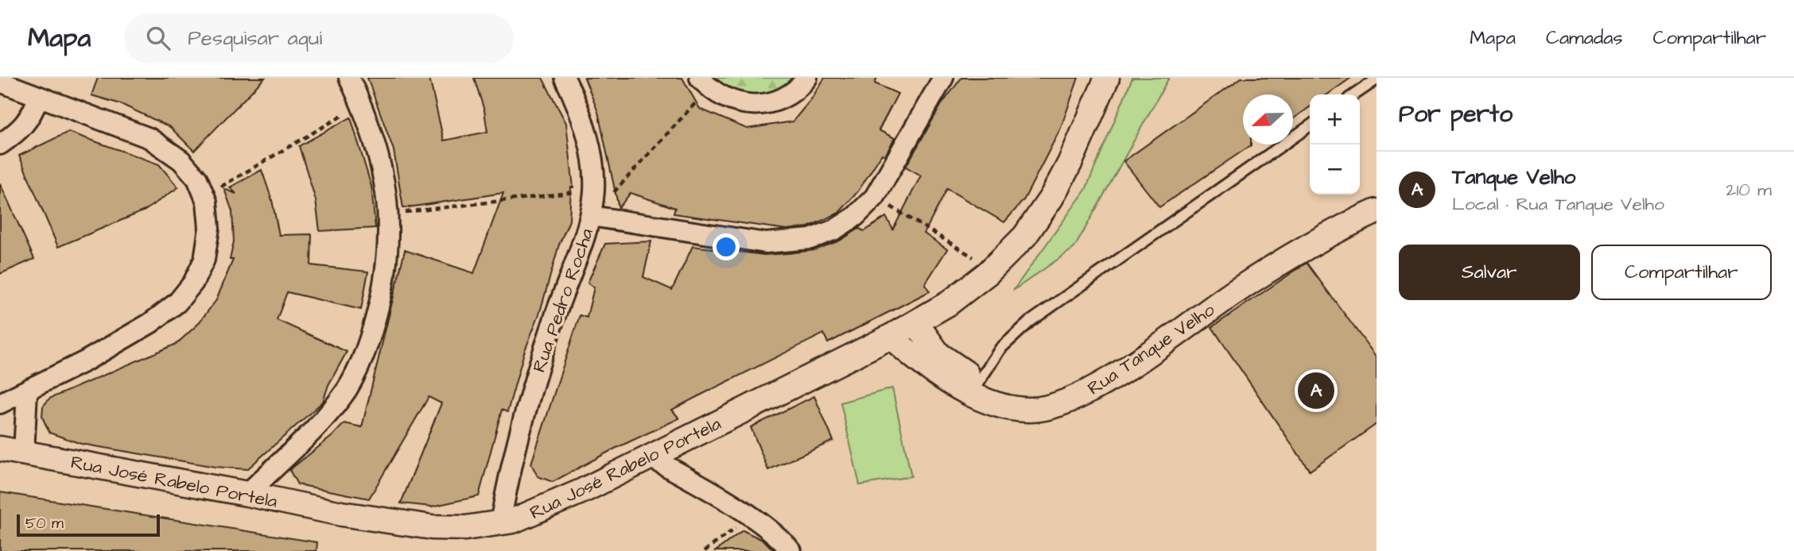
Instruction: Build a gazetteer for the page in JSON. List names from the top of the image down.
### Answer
{
  "streets": {
    "street": ["Rua Pedro Rocha", "Rua Tanque Velho", "Rua José Rabelo Portela"]
  },
  "crossings": [
    ["Rua Pedro Rocha", "Rua José Rabelo Portela"],
    ["Rua Tanque Velho", "Rua José Rabelo Portela"]
  ],
  "scale_bar": "50 m",
  "north": "left",
  "page": {
    "header": "Mapa",
    "search": "Pesquisar aqui",
    "nav": ["Mapa", "Camadas", "Compartilhar"],
    "heading": "Por perto",
    "map_buttons": ["+", "−"],
    "list": [
      {
        "mark": "A",
        "name": "Tanque Velho",
        "note": "Local · Rua Tanque Velho",
        "value": "210 m"
      }
    ],
    "buttons": ["Salvar", "Compartilhar"],
    "pins": "A",
    "scale": "50 m"
  }
}
